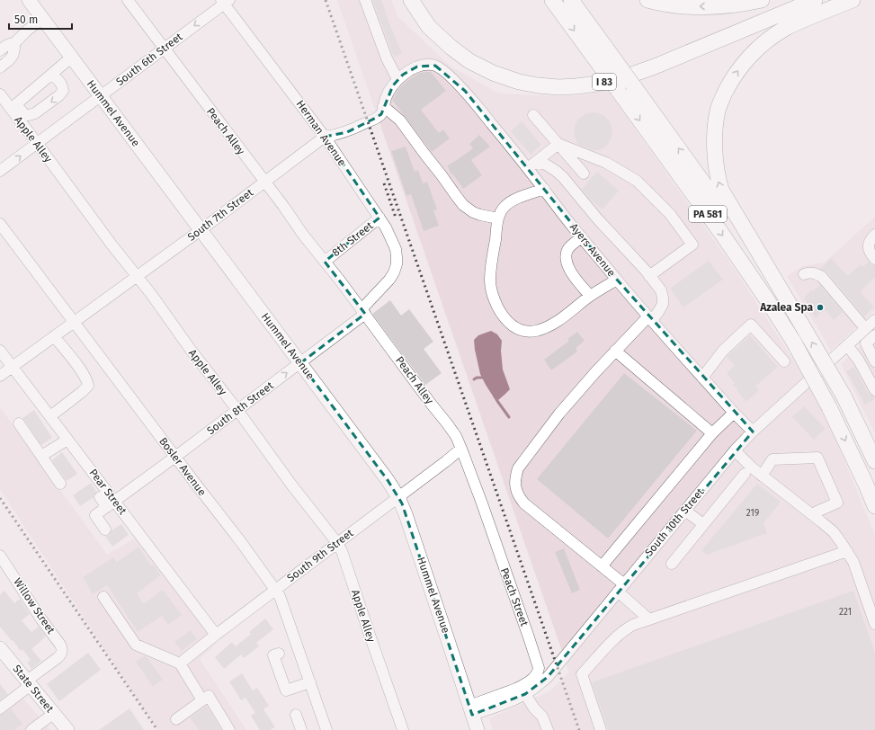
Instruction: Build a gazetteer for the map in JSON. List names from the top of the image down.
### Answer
{
  "streets": {
    "highway": ["I 83", "PA 581"],
    "main road": ["Hummel Avenue", "State Street"],
    "street": [
      "South 6th Street",
      "Peach Alley",
      "Herman Avenue",
      "Apple Alley",
      "South 7th Street",
      "8th Street",
      "Ayers Avenue",
      "South 8th Street",
      "Bosler Avenue",
      "Pear Street",
      "South 10th Street",
      "South 9th Street",
      "Peach Street",
      "Willow Street"
    ]
  },
  "crossings": [
    ["South 6th Street", "Hummel Avenue"],
    ["South 6th Street", "Peach Alley"],
    ["South 6th Street", "Herman Avenue"],
    ["South 6th Street", "Apple Alley"],
    ["Hummel Avenue", "South 7th Street"],
    ["Hummel Avenue", "South 8th Street"],
    ["Hummel Avenue", "South 10th Street"],
    ["Hummel Avenue", "South 9th Street"],
    ["Hummel Avenue", "Peach Street"],
    ["Peach Alley", "South 7th Street"],
    ["Peach Alley", "8th Street"],
    ["Peach Alley", "South 8th Street"],
    ["Peach Alley", "South 9th Street"],
    ["Peach Alley", "Peach Street"],
    ["Herman Avenue", "South 7th Street"],
    ["Herman Avenue", "8th Street"],
    ["Herman Avenue", "South 8th Street"],
    ["Apple Alley", "South 7th Street"],
    ["Apple Alley", "South 8th Street"],
    ["Apple Alley", "South 9th Street"],
    ["South 7th Street", "Ayers Avenue"],
    ["South 7th Street", "Bosler Avenue"],
    ["South 7th Street", "Pear Street"],
    ["Ayers Avenue", "South 10th Street"],
    ["South 8th Street", "Bosler Avenue"],
    ["South 8th Street", "Pear Street"],
    ["Bosler Avenue", "South 9th Street"],
    ["Pear Street", "South 9th Street"],
    ["South 10th Street", "Peach Street"],
    ["South 9th Street", "Peach Street"],
    ["Willow Street", "State Street"]
  ],
  "places": ["Azalea Spa"],
  "house_numbers": ["219", "221"],
  "scale_bar": "50 m"
}
